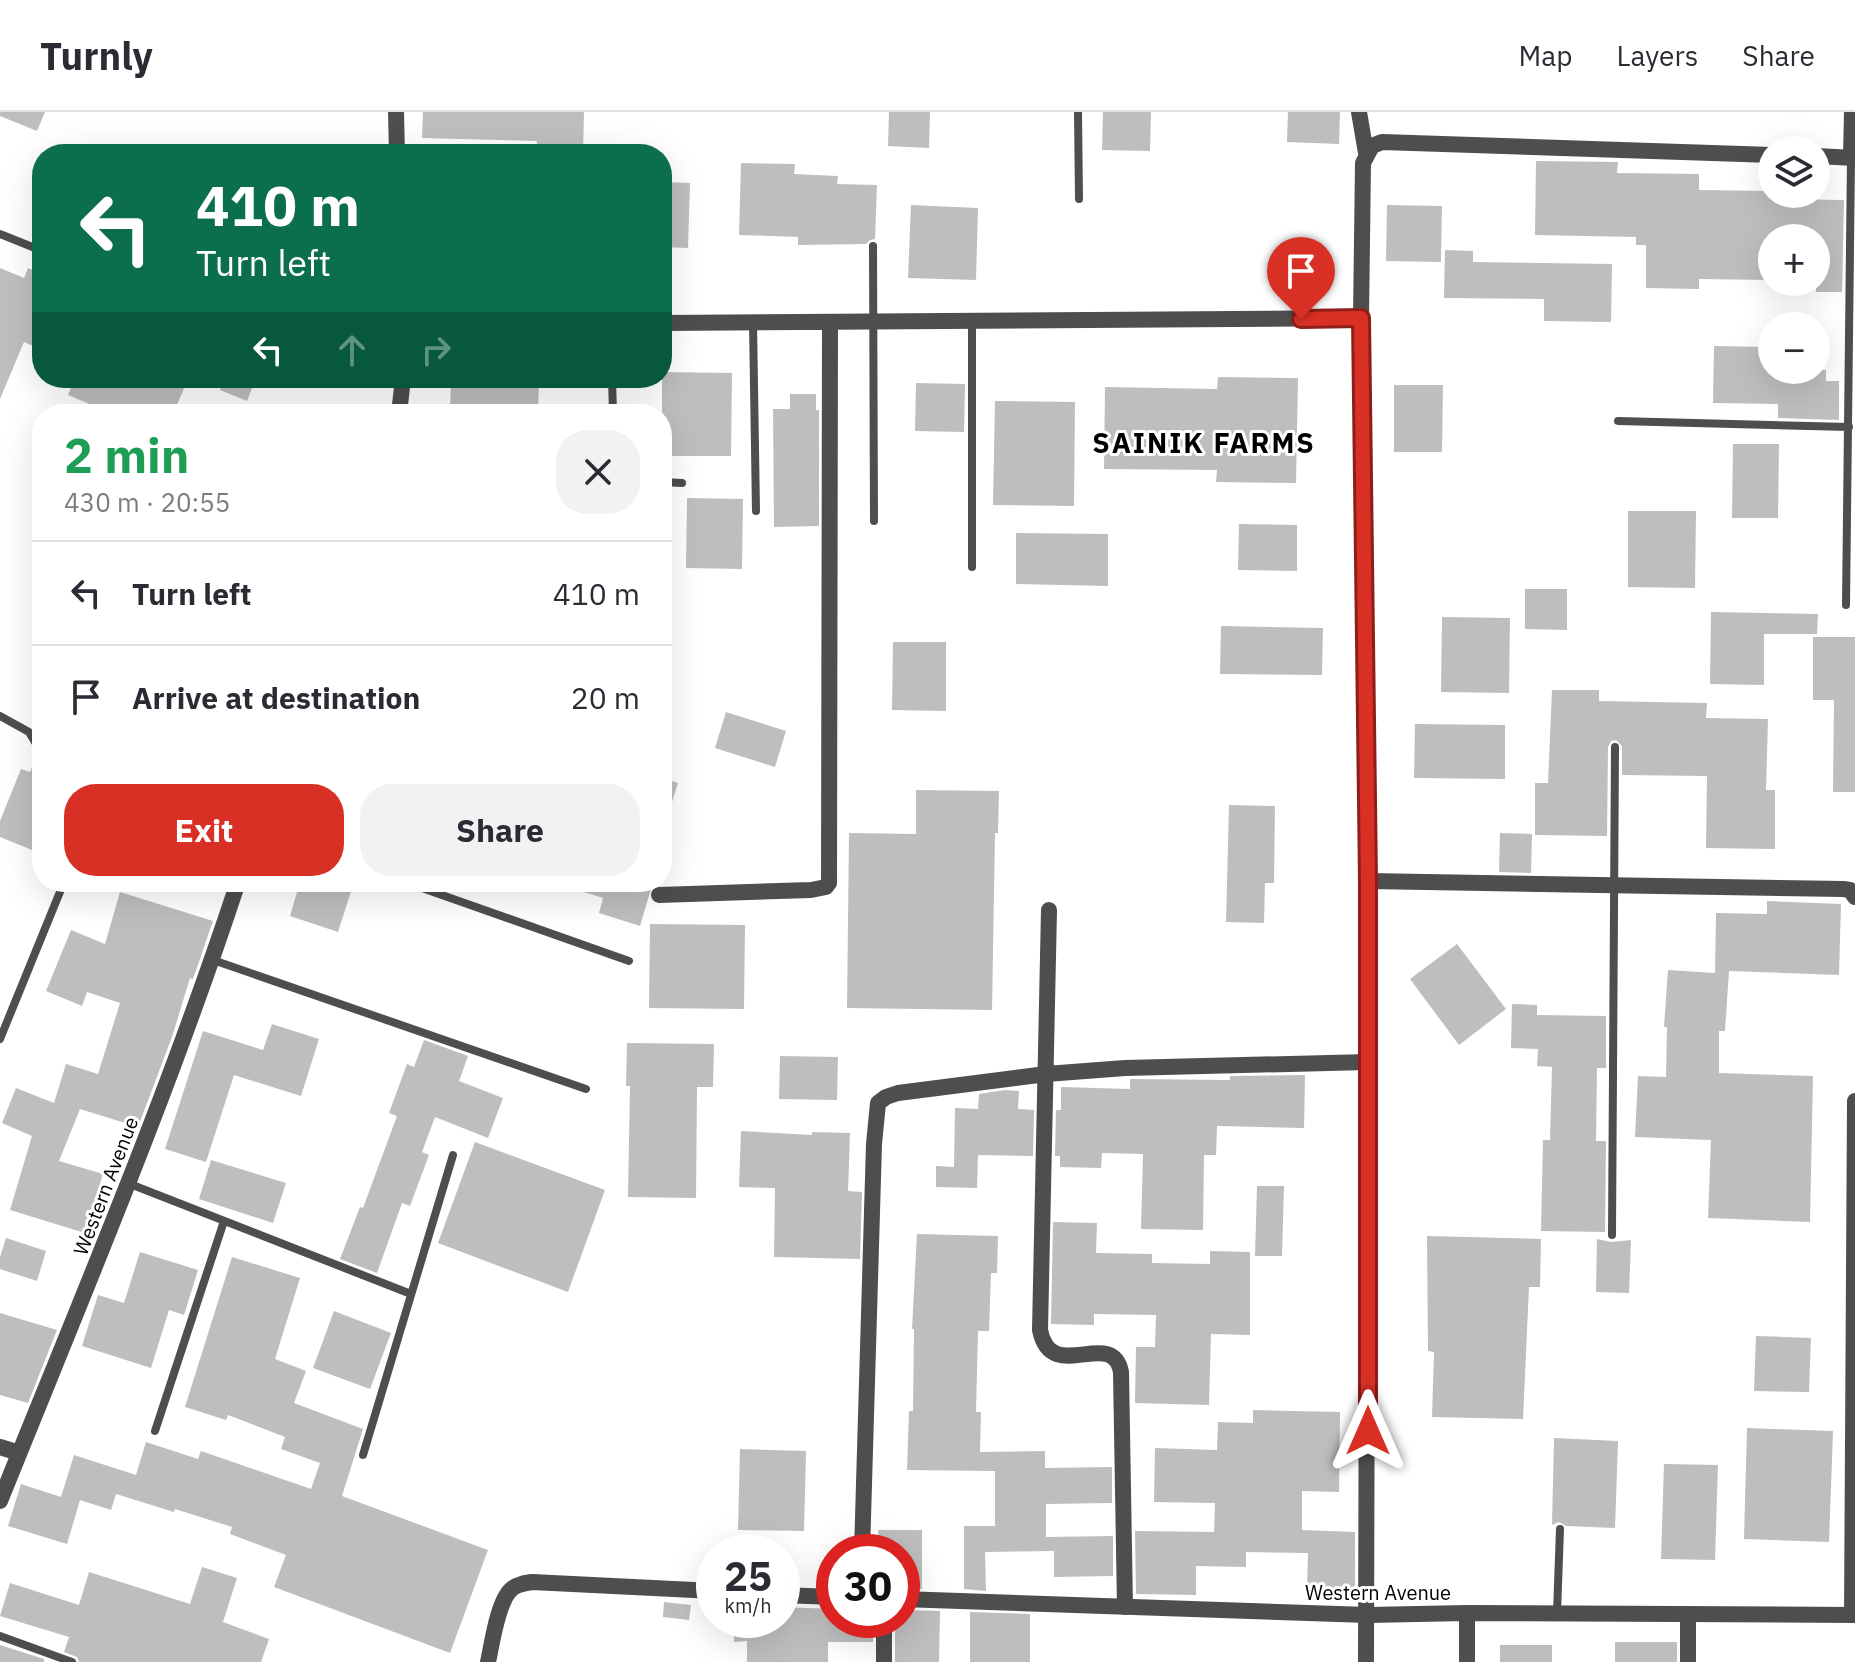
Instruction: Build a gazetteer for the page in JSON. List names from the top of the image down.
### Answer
{
  "streets": {
    "street": ["Western Avenue"]
  },
  "districts": ["SAINIK FARMS"],
  "page": {
    "header": "Turnly",
    "nav": ["Map", "Layers", "Share"],
    "map_buttons": ["+", "−"],
    "turn": ["410 m", "Turn left"],
    "heading": ["2 min", "430 m · 20:55"],
    "list": [
      {
        "name": "Turn left",
        "value": "410 m"
      },
      {
        "name": "Arrive at destination",
        "value": "20 m"
      }
    ],
    "buttons": ["Exit", "Share"],
    "speed": "25 km/h",
    "limit": "30"
  }
}
